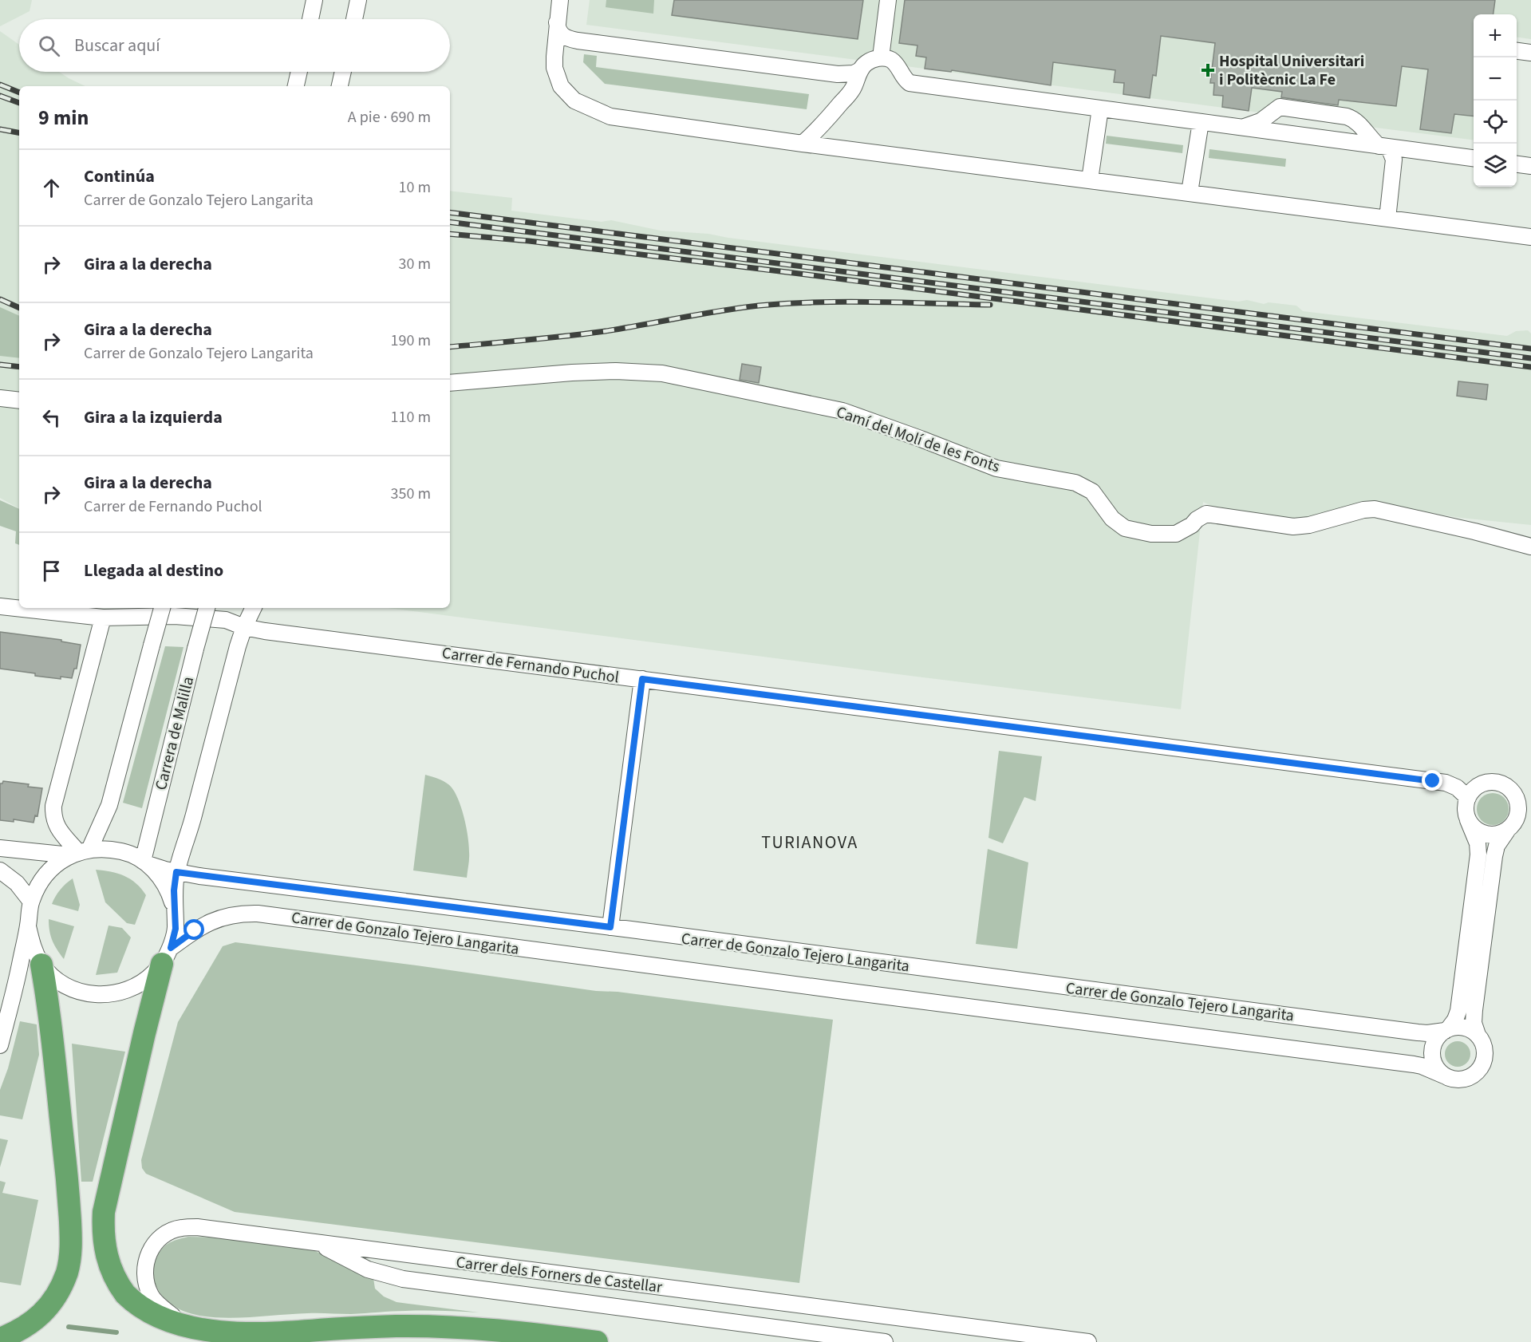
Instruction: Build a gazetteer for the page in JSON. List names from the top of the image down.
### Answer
{
  "streets": {
    "street": [
      "Camí del Molí de les Fonts",
      "Carrer de Fernando Puchol",
      "Carrera de Malilla",
      "Carrer de Gonzalo Tejero Langarita",
      "Carrer dels Forners de Castellar"
    ]
  },
  "crossings": [
    ["Carrera de Malilla", "Carrer de Gonzalo Tejero Langarita"]
  ],
  "districts": ["TURIANOVA"],
  "places": {
    "health": ["Hospital Universitari i Politècnic La Fe"]
  },
  "page": {
    "map_buttons": ["+", "−"],
    "search": "Buscar aquí",
    "heading": ["9 min", "A pie · 690 m"],
    "list": [
      ["Continúa", "Carrer de Gonzalo Tejero Langarita", "10 m"],
      ["Gira a la derecha", "30 m"],
      ["Gira a la derecha", "Carrer de Gonzalo Tejero Langarita", "190 m"],
      ["Gira a la izquierda", "110 m"],
      ["Gira a la derecha", "Carrer de Fernando Puchol", "350 m"],
      "Llegada al destino"
    ]
  }
}
